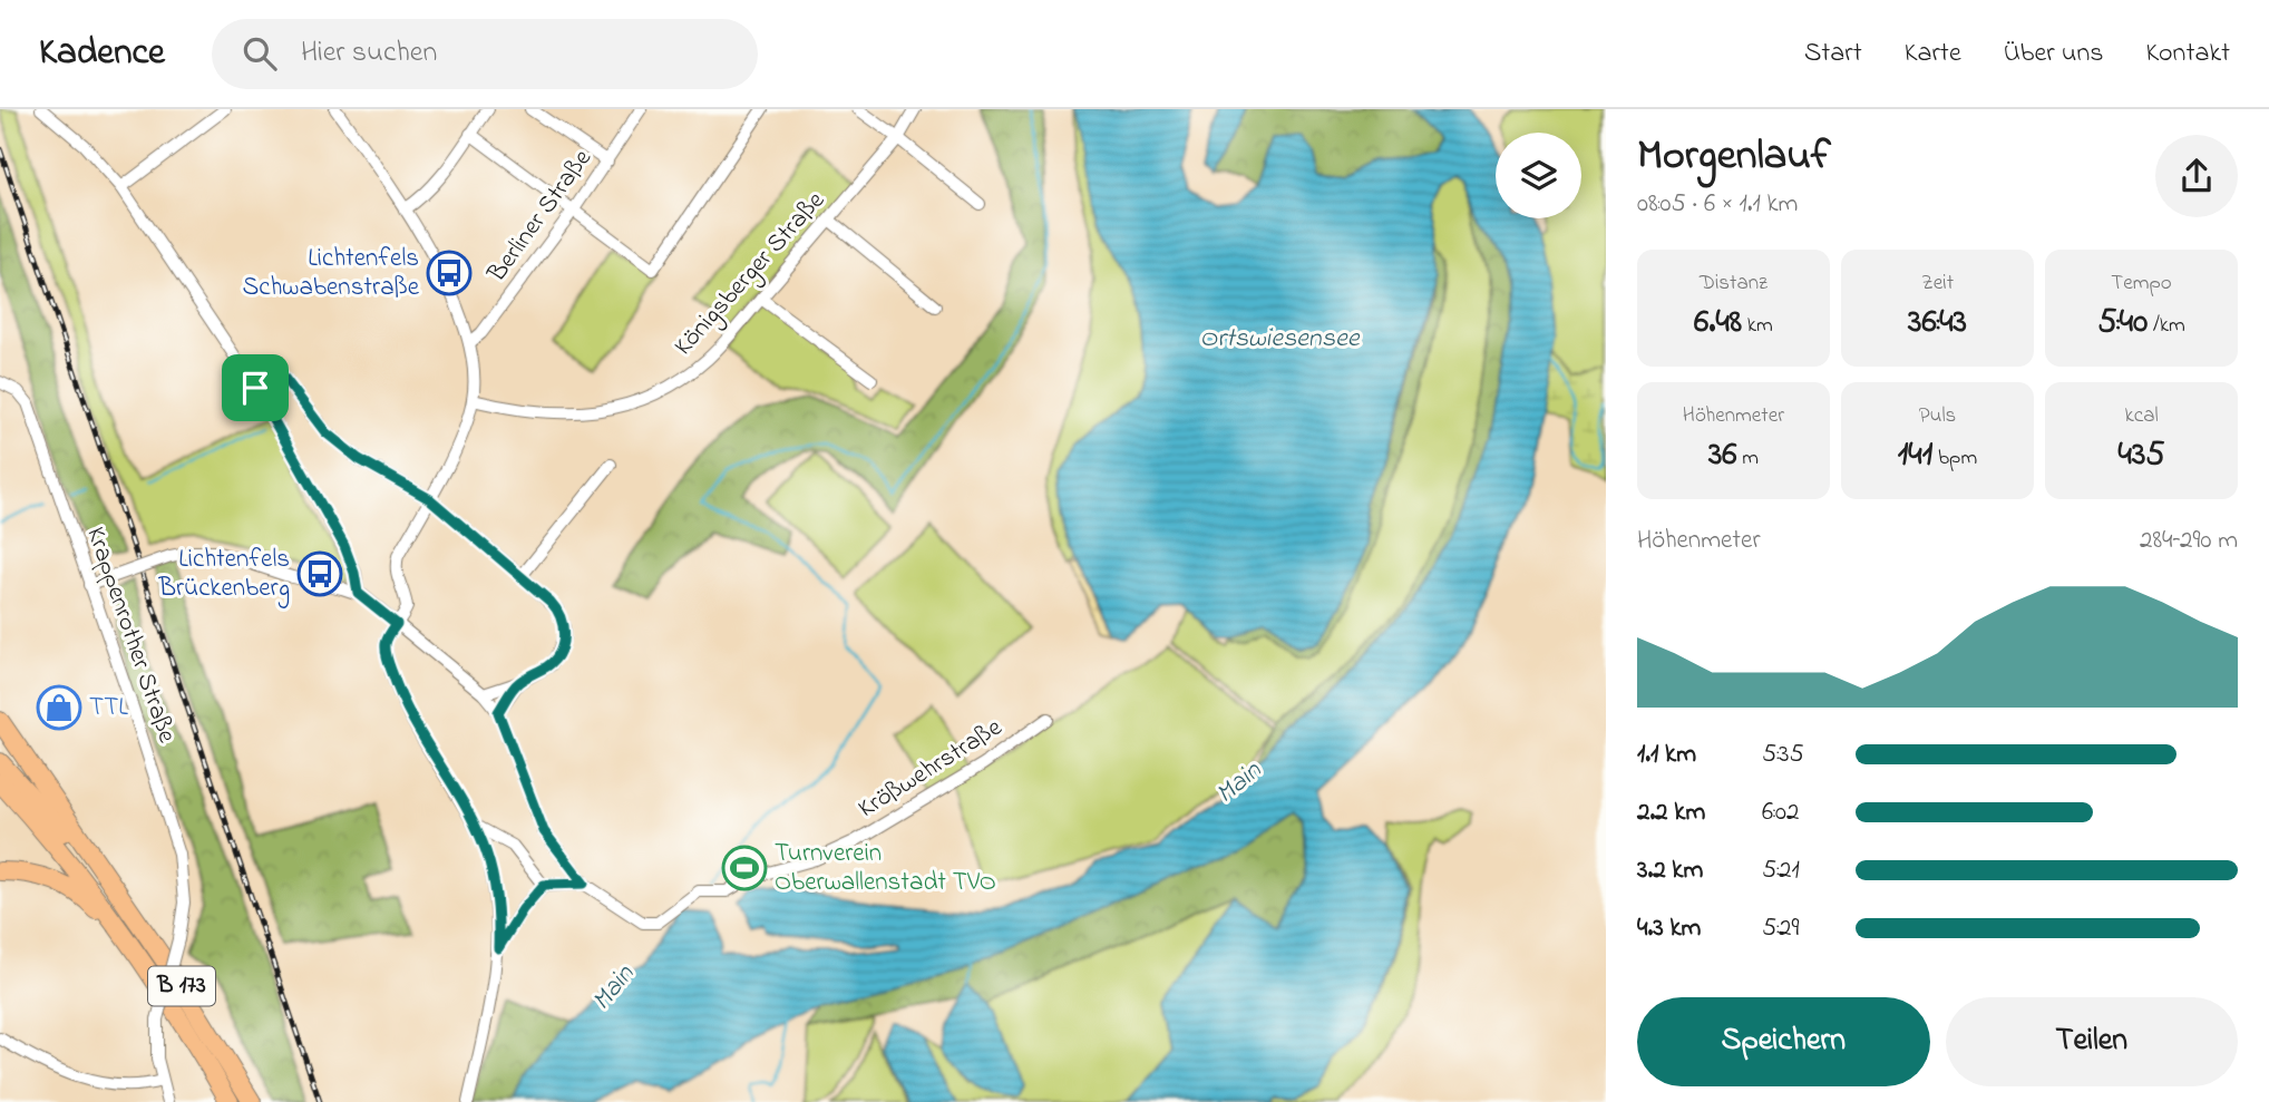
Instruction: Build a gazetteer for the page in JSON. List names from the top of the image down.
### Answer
{
  "streets": {
    "highway": ["B 173"],
    "street": [
      "Berliner Straße",
      "Königsberger Straße",
      "Krappenrother Straße",
      "Krößwehrstraße"
    ]
  },
  "water": ["Ortswiesensee", "Main"],
  "places": {
    "bus stop": ["Lichtenfels Schwabenstraße", "Lichtenfels Brückenberg"],
    "shop": ["TTL"],
    "sports": ["Turnverein Oberwallenstadt TVO"]
  },
  "page": {
    "header": "Kadence",
    "search": "Hier suchen",
    "nav": [
      "Start",
      "Karte",
      "Über uns",
      "Kontakt"
    ],
    "heading": ["Morgenlauf", "08:05 · 6 × 1.1 km"],
    "stats": [
      ["Distanz", "6.48 km"],
      ["Zeit", "36:43"],
      ["Tempo", "5:40 /km"],
      ["Höhenmeter", "36 m"],
      ["Puls", "141 bpm"],
      ["kcal", "435"]
    ],
    "chart": ["Höhenmeter", "284–290 m"],
    "list": [
      {
        "name": "1.1 km",
        "note": "5:35"
      },
      {
        "name": "2.2 km",
        "note": "6:02"
      },
      {
        "name": "3.2 km",
        "note": "5:21"
      },
      {
        "name": "4.3 km",
        "note": "5:29"
      }
    ],
    "buttons": ["Speichern", "Teilen"]
  }
}
